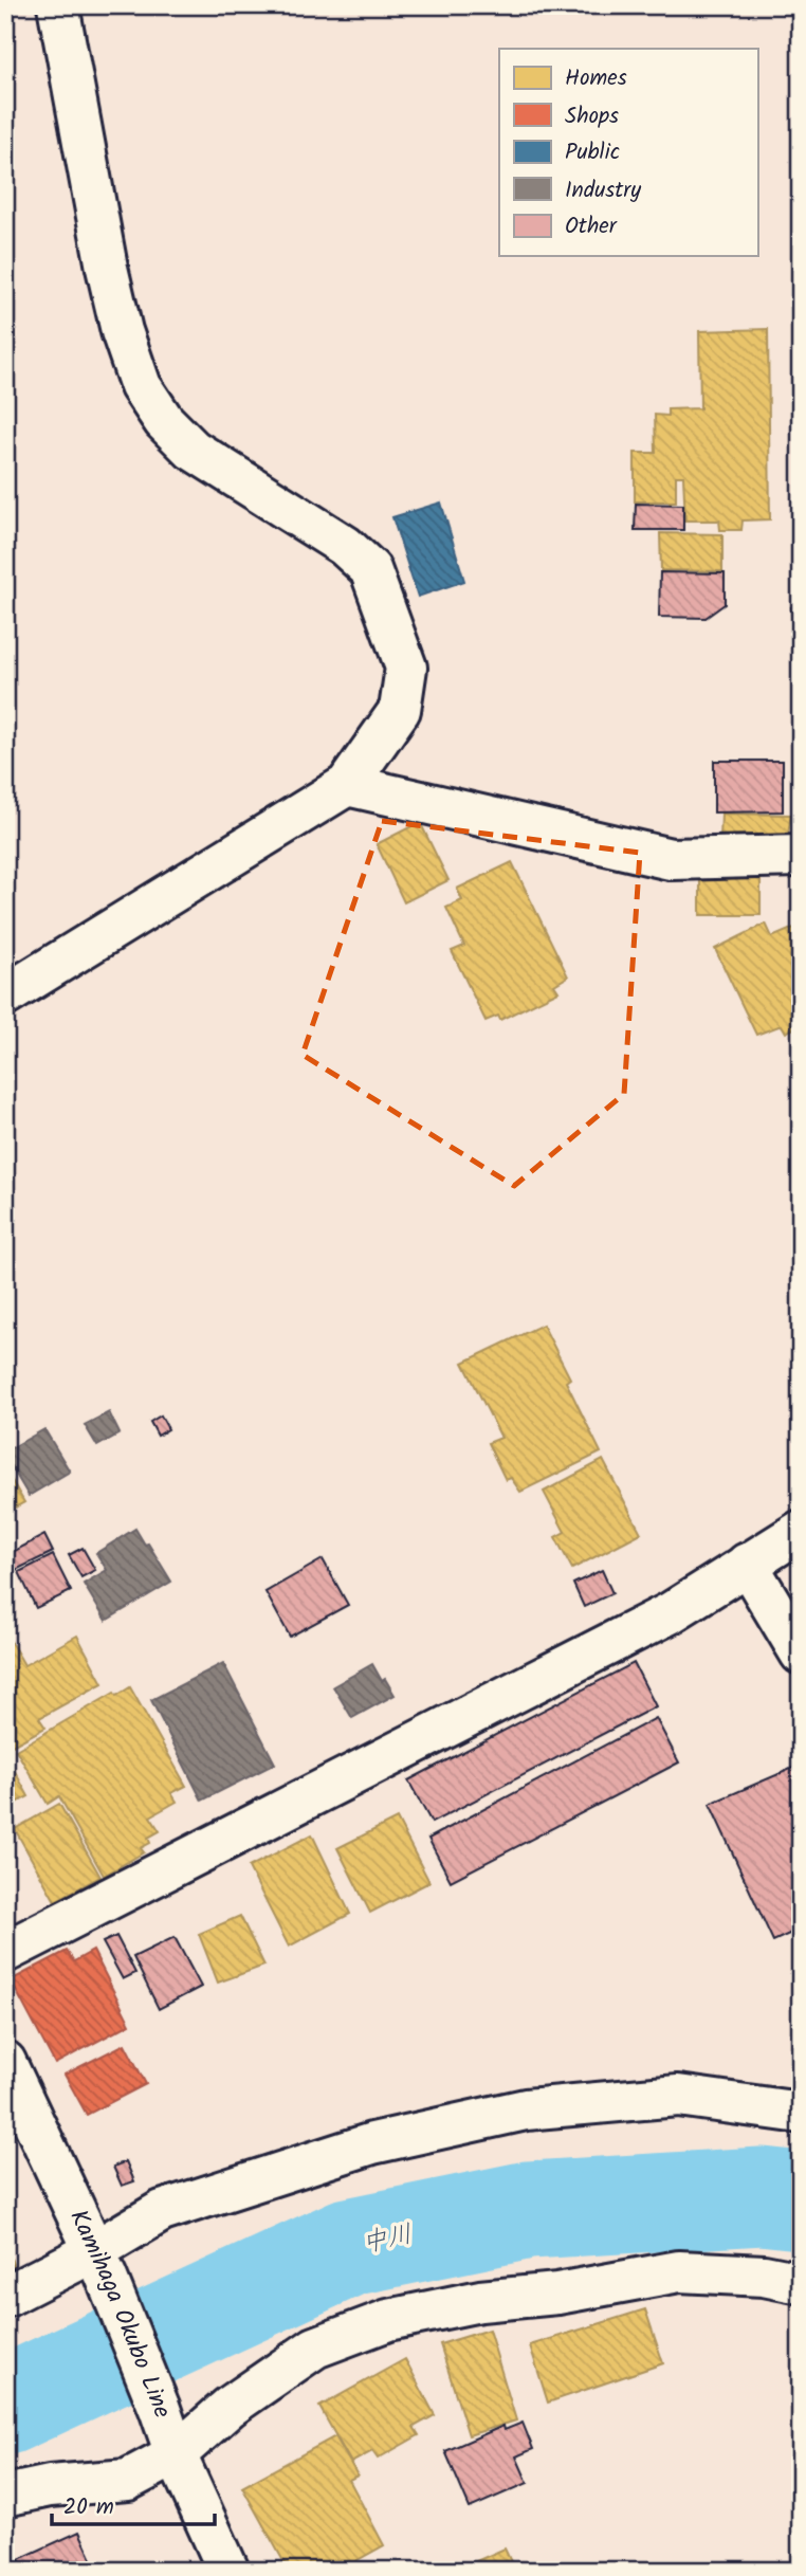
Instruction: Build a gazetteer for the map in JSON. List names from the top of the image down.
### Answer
{
  "streets": {
    "street": ["Kamihaga Okubo Line"]
  },
  "water": ["中川"],
  "legend": [
    "Homes",
    "Shops",
    "Public",
    "Industry",
    "Other"
  ],
  "scale_bar": "20 m"
}
